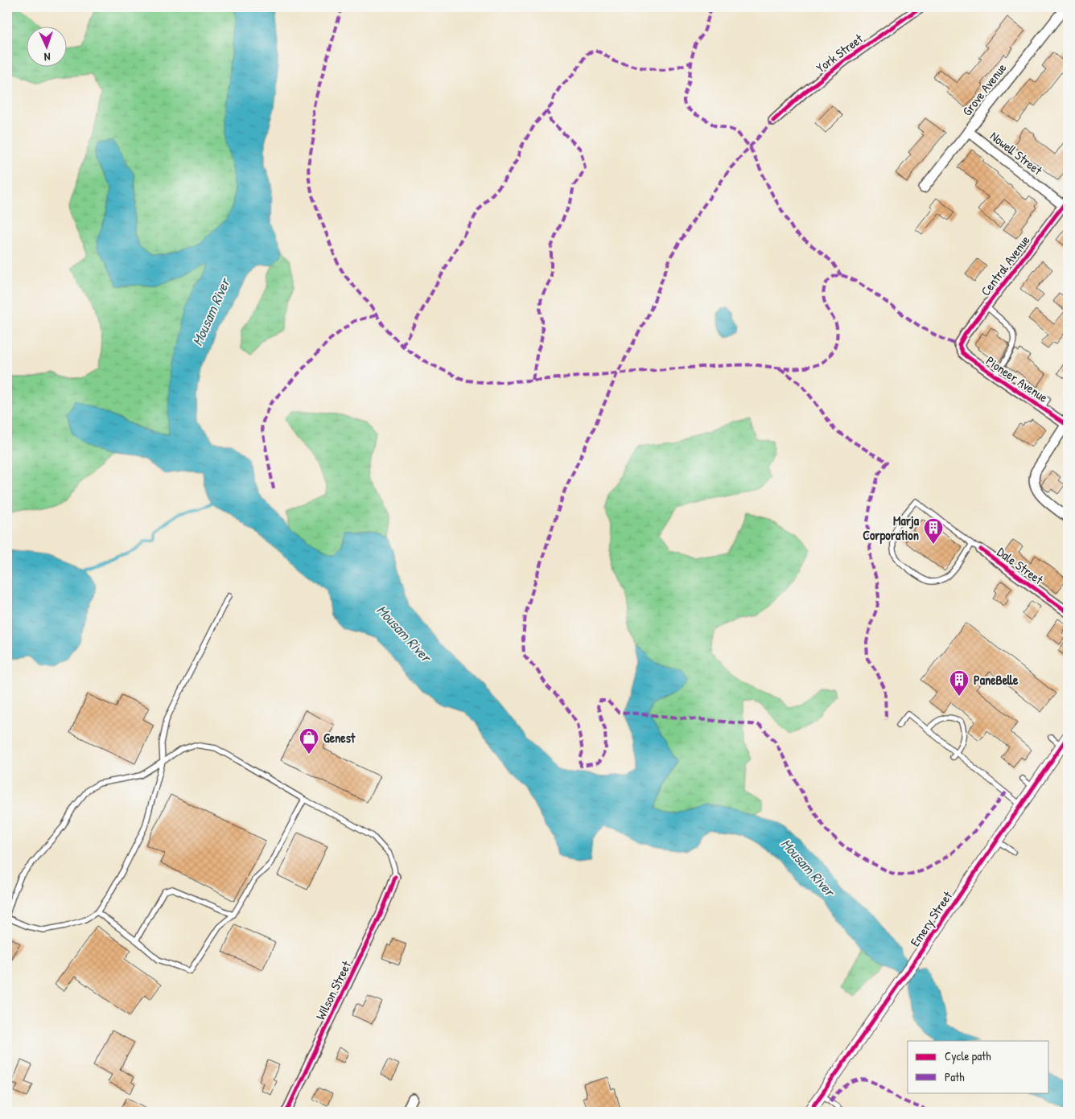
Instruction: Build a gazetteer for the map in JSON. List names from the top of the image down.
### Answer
{
  "streets": {
    "street": [
      "York Street",
      "Grove Avenue",
      "Nowell Street",
      "Central Avenue",
      "Pioneer Avenue",
      "Dale Street",
      "Emery Street",
      "Wilson Street"
    ]
  },
  "crossings": [
    ["Grove Avenue", "Nowell Street"],
    ["Nowell Street", "Central Avenue"],
    ["Central Avenue", "Pioneer Avenue"]
  ],
  "water": ["Mousam River"],
  "places": {
    "building": ["Marja Corporation", "PaneBelle"],
    "shop": ["Genest"]
  },
  "legend": ["Cycle path", "Path"],
  "north": "bottom"
}
